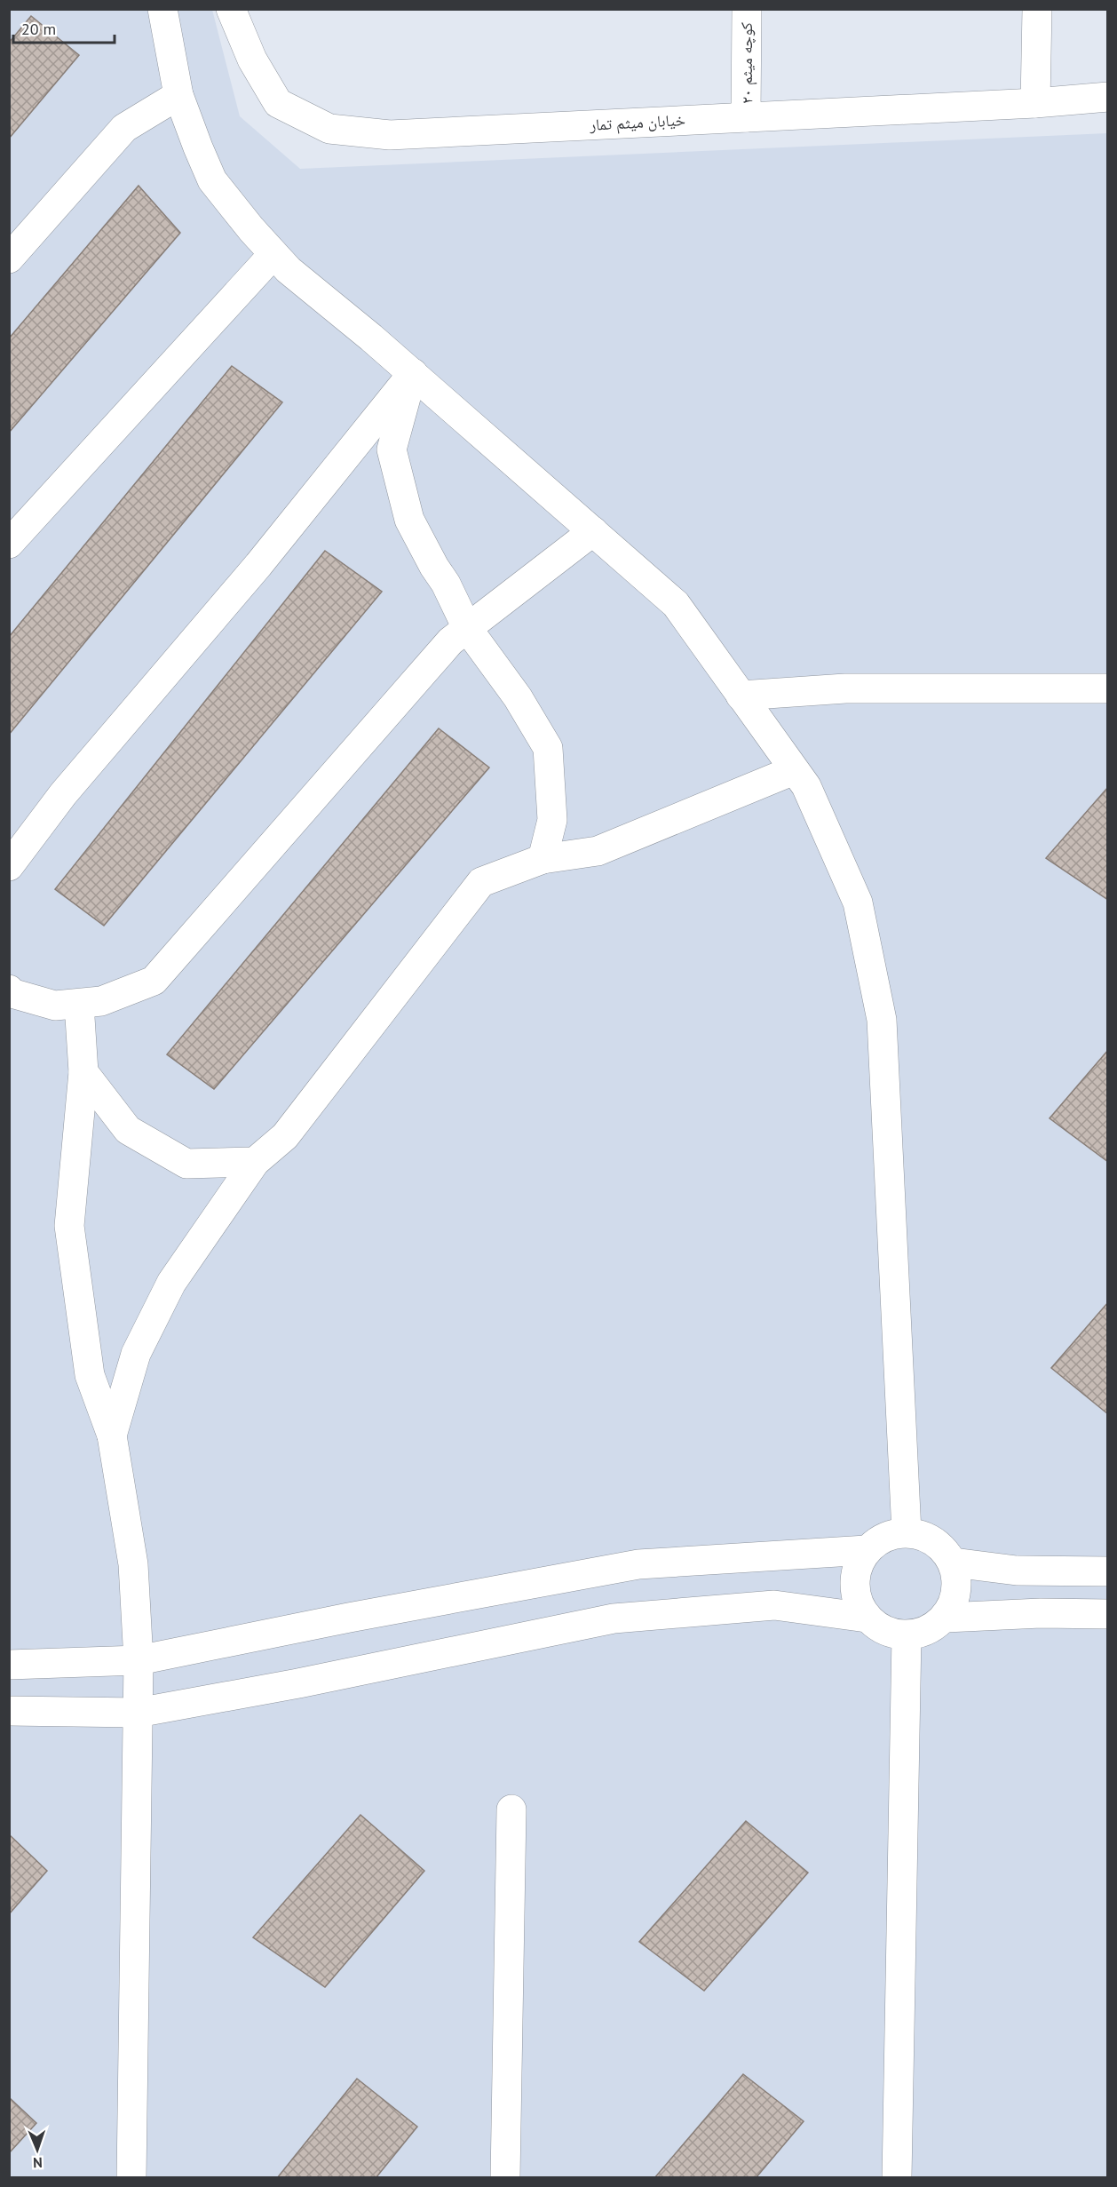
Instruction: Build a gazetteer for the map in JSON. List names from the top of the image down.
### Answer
{
  "streets": {
    "street": ["کوچه میثم ۲۰", "خیابان میثم تمار"]
  },
  "crossings": [
    ["کوچه میثم ۲۰", "خیابان میثم تمار"]
  ],
  "scale_bar": "20 m",
  "north": "bottom"
}
